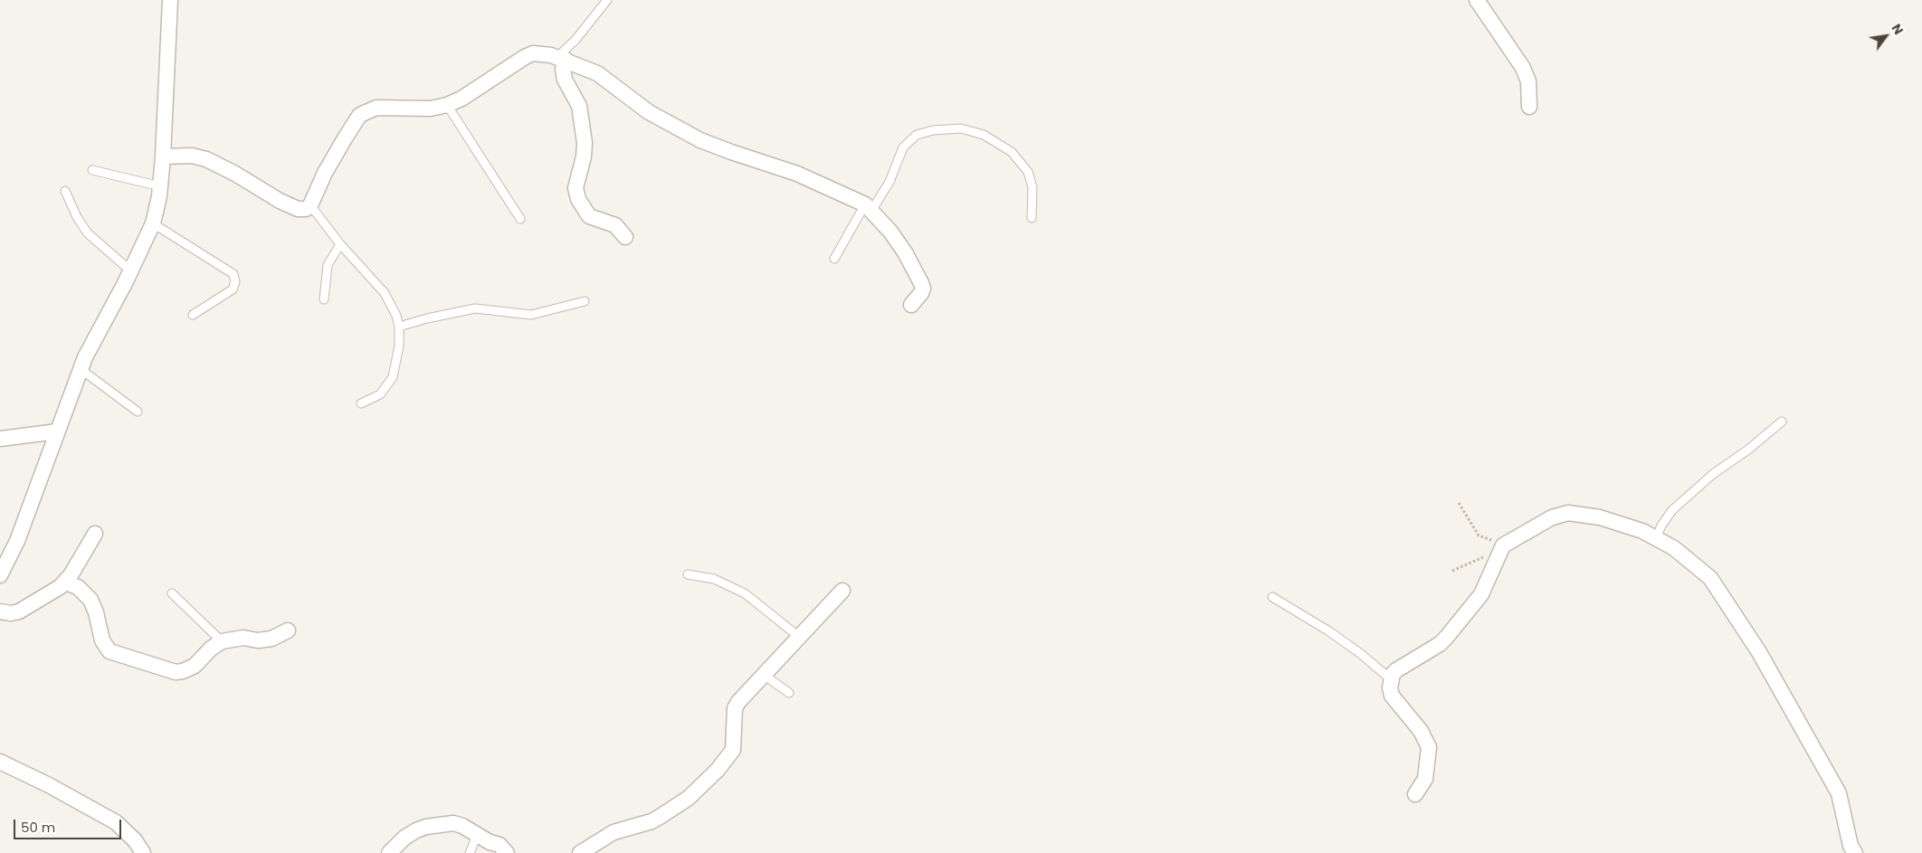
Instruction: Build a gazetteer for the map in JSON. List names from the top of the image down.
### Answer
{
  "scale_bar": "50 m",
  "north": "top right"
}
